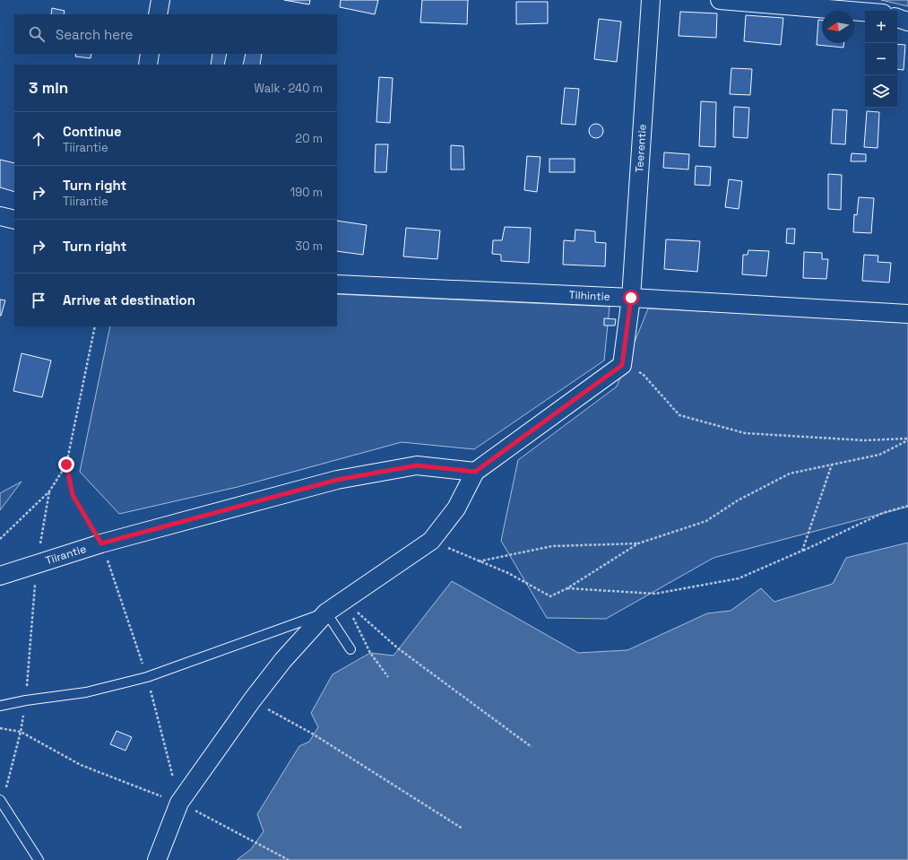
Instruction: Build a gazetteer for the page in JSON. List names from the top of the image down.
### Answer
{
  "streets": {
    "street": ["Teerentie", "Tilhintie", "Tiirantie"]
  },
  "crossings": [
    ["Teerentie", "Tilhintie"]
  ],
  "north": "left",
  "page": {
    "map_buttons": ["+", "−"],
    "search": "Search here",
    "heading": ["3 min", "Walk · 240 m"],
    "list": [
      ["Continue", "Tiirantie", "20 m"],
      ["Turn right", "Tiirantie", "190 m"],
      ["Turn right", "30 m"],
      "Arrive at destination"
    ]
  }
}
